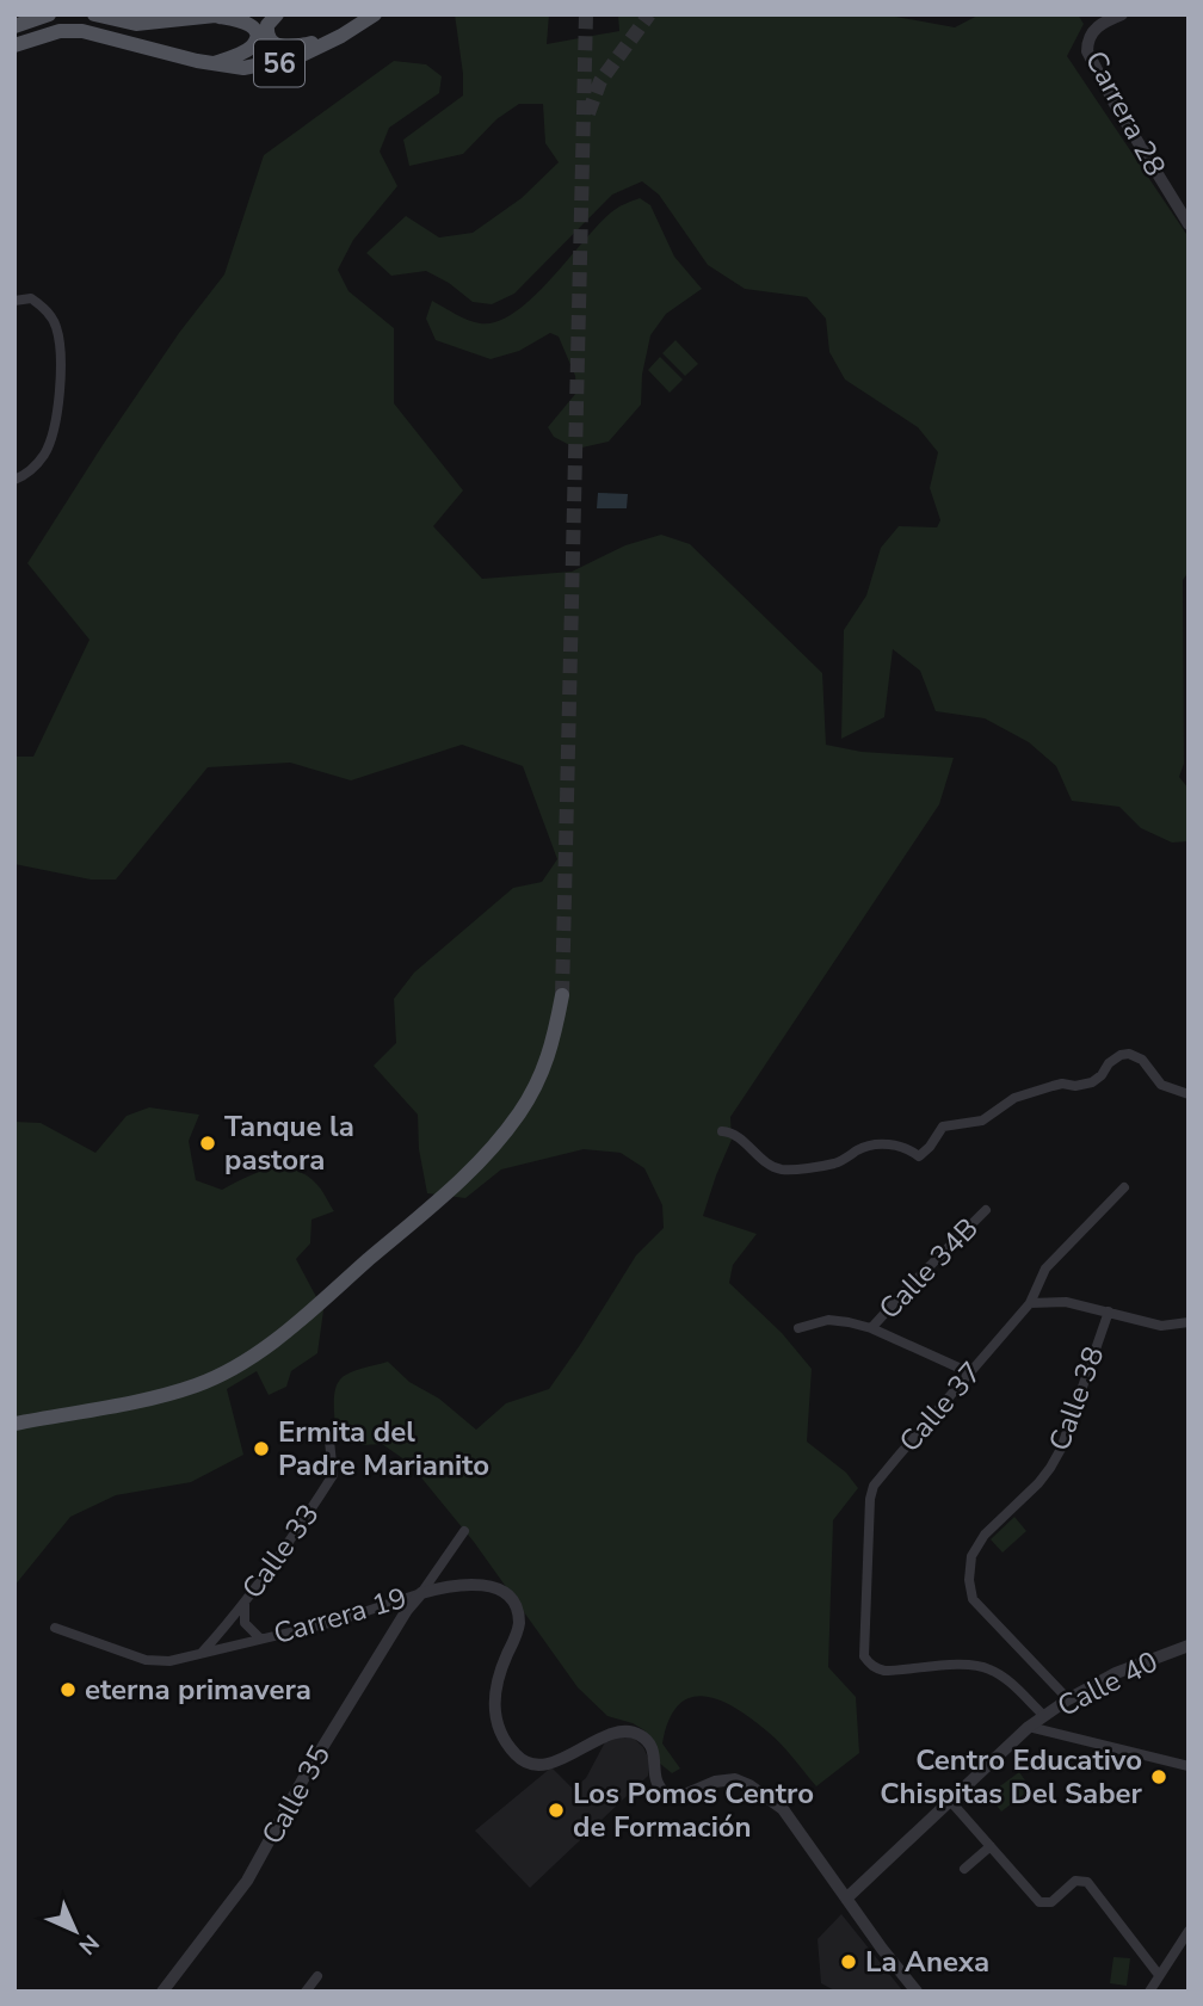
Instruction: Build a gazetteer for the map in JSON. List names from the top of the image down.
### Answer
{
  "streets": {
    "main road": ["56"],
    "street": [
      "Carrera 28",
      "Calle 34B",
      "Calle 38",
      "Calle 37",
      "Calle 33",
      "Carrera 19",
      "Calle 40",
      "Calle 35"
    ]
  },
  "crossings": [
    ["Calle 38", "Calle 40"],
    ["Calle 37", "Calle 40"],
    ["Calle 33", "Carrera 19"],
    ["Carrera 19", "Calle 35"]
  ],
  "places": [
    "Tanque la pastora",
    "Ermita del Padre Marianito",
    "eterna primavera",
    "Centro Educativo Chispitas Del Saber",
    "Los Pomos Centro de Formación",
    "La Anexa"
  ],
  "north": "bottom right"
}
